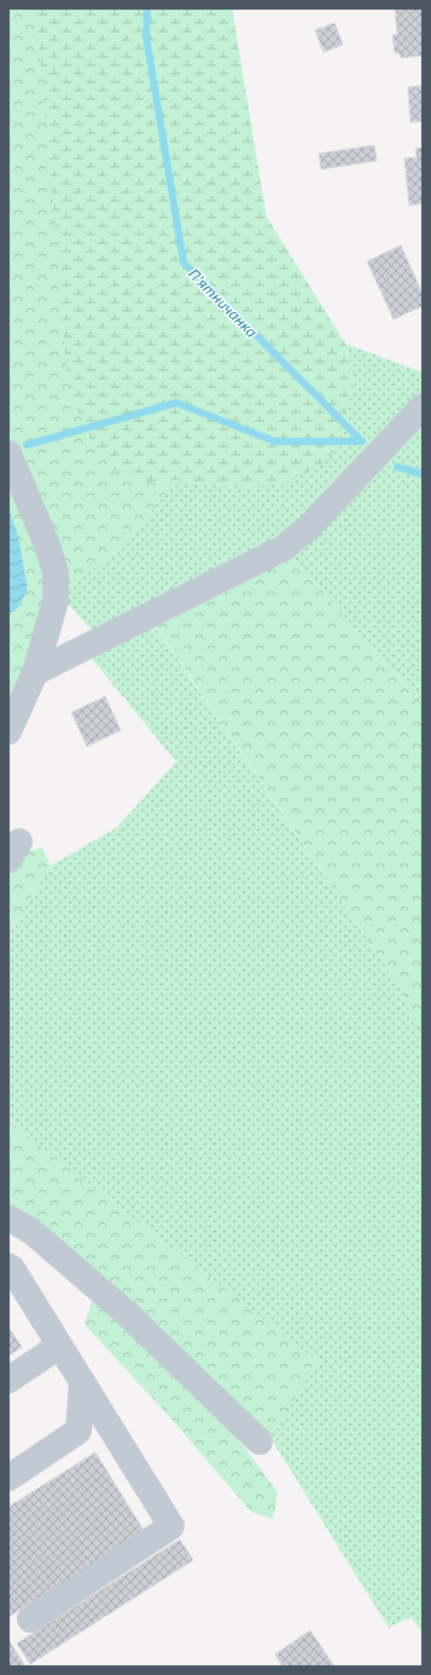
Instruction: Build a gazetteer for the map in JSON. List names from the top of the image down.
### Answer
{
  "water": ["П'ятничанка"]
}
